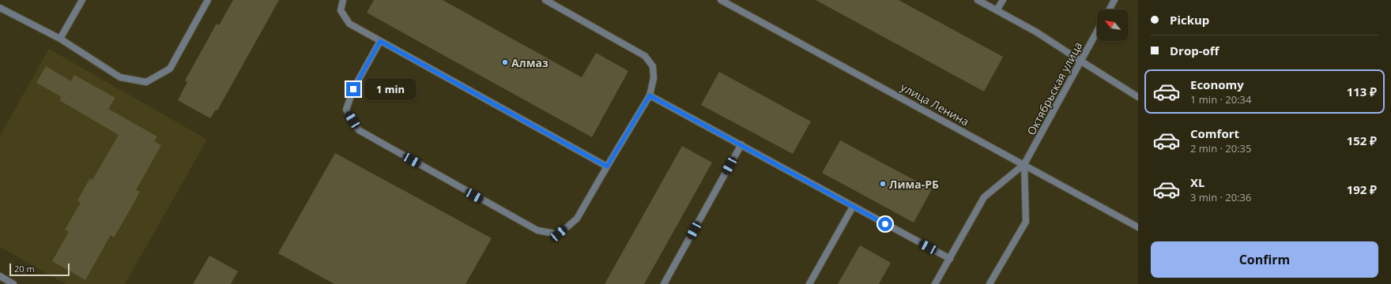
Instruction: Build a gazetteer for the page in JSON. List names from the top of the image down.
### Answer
{
  "streets": {
    "street": ["Октябрьская улица", "улица Ленина"]
  },
  "crossings": [
    ["Октябрьская улица", "улица Ленина"]
  ],
  "places": ["Алмаз", "Лима-РБ"],
  "scale_bar": "20 m",
  "north": "top left",
  "page": {
    "banner": ["Pickup", "Drop-off"],
    "list": [
      {
        "name": "Economy",
        "note": "1 min · 20:34",
        "value": "113 ₽"
      },
      {
        "name": "Comfort",
        "note": "2 min · 20:35",
        "value": "152 ₽"
      },
      {
        "name": "XL",
        "note": "3 min · 20:36",
        "value": "192 ₽"
      }
    ],
    "bubble": "1 min",
    "buttons": "Confirm",
    "scale": "20 m"
  }
}
